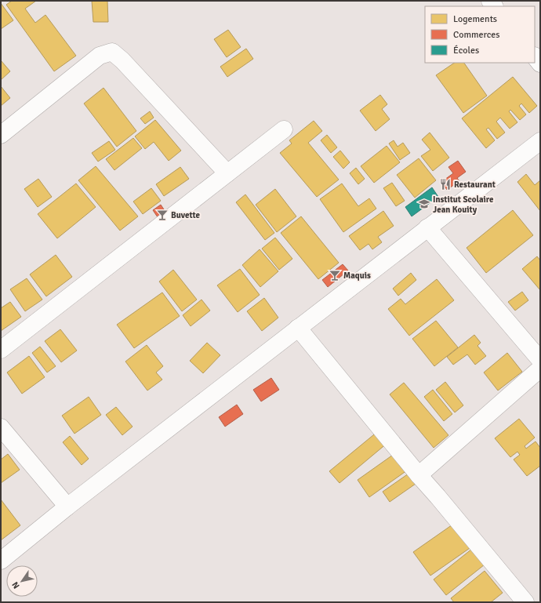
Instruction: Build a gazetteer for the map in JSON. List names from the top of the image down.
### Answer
{
  "places": {
    "restaurant": ["Restaurant"],
    "school or university": ["Institut Scolaire Jean Kouity"],
    "bar": ["Buvette", "Maquis"]
  },
  "legend": ["Logements", "Commerces", "Écoles"],
  "north": "bottom left"
}
